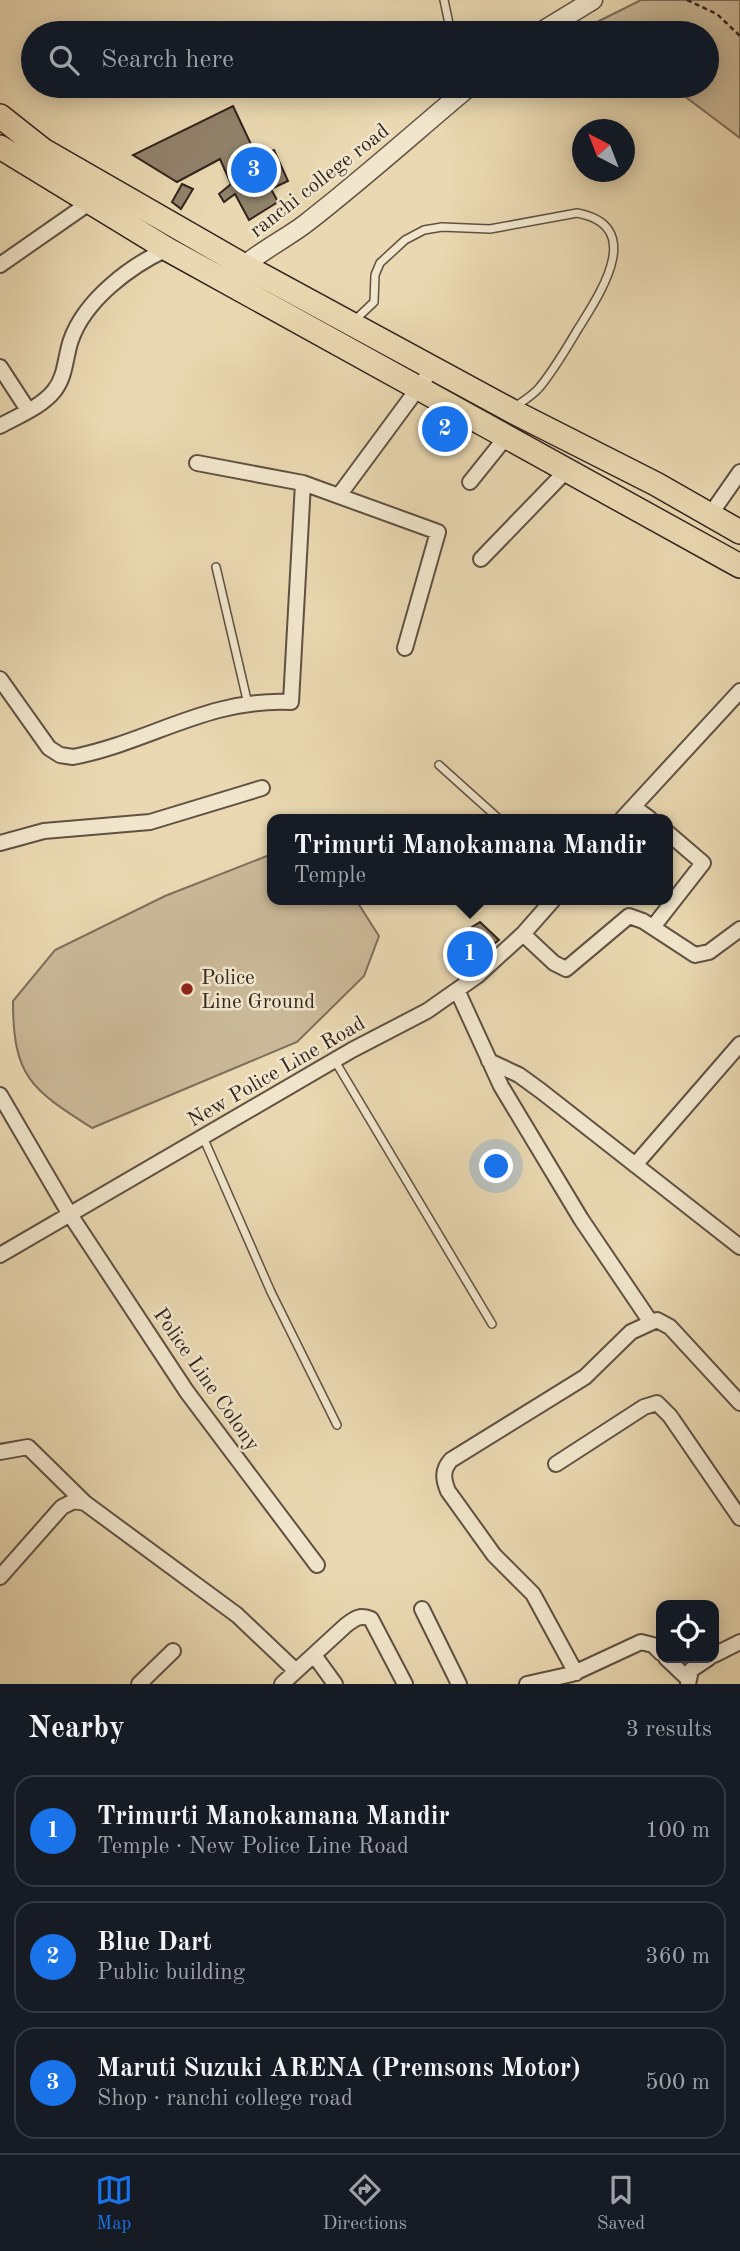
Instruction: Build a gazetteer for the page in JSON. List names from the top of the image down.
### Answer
{
  "streets": {
    "street": ["ranchi college road", "New Police Line Road", "Police Line Colony"]
  },
  "crossings": [
    ["New Police Line Road", "Police Line Colony"]
  ],
  "places": ["Police Line Ground"],
  "north": "top left",
  "page": {
    "search": "Search here",
    "pins": ["3", "2", "1"],
    "popup": ["Trimurti Manokamana Mandir", "Temple"],
    "heading": ["Nearby", "3 results"],
    "list": [
      {
        "mark": "1",
        "name": "Trimurti Manokamana Mandir",
        "note": "Temple · New Police Line Road",
        "value": "100 m"
      },
      {
        "mark": "2",
        "name": "Blue Dart",
        "note": "Public building",
        "value": "360 m"
      },
      {
        "mark": "3",
        "name": "Maruti Suzuki ARENA (Premsons Motor)",
        "note": "Shop · ranchi college road",
        "value": "500 m"
      }
    ],
    "nav": ["Map", "Directions", "Saved"]
  }
}
